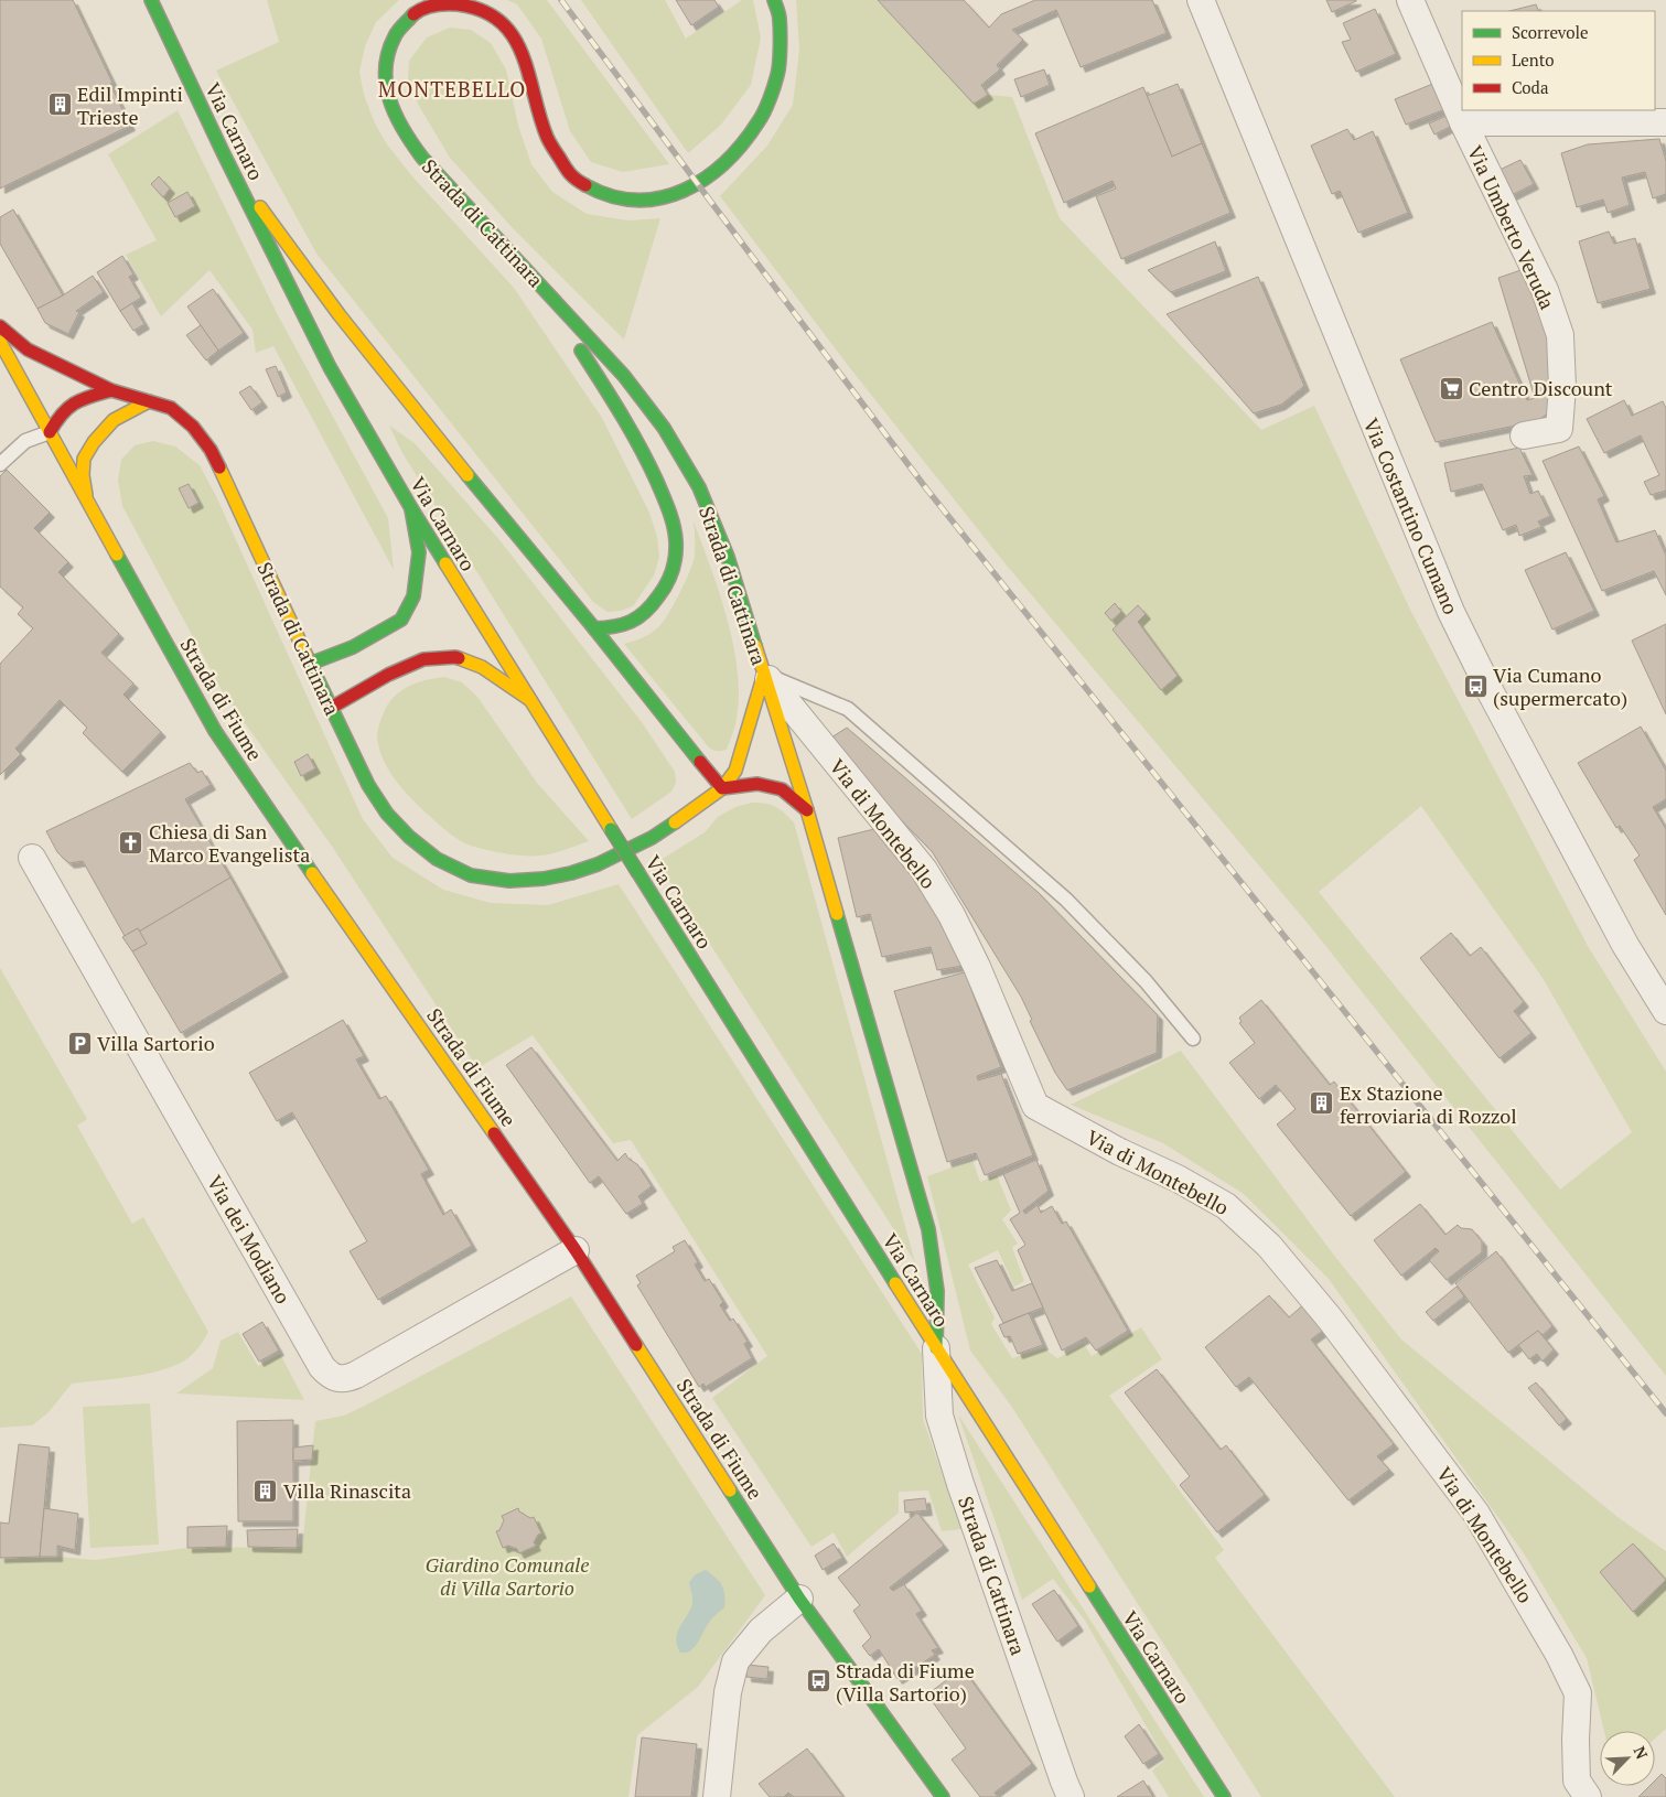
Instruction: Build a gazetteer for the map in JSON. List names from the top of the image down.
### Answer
{
  "streets": {
    "street": [
      "Via Carnaro",
      "Strada di Cattinara",
      "Via Umberto Veruda",
      "Via Costantino Cumano",
      "Strada di Fiume",
      "Via di Montebello",
      "Via dei Modiano"
    ]
  },
  "crossings": [
    ["Via Carnaro", "Strada di Cattinara"],
    ["Strada di Cattinara", "Via di Montebello"],
    ["Strada di Fiume", "Via dei Modiano"]
  ],
  "districts": ["MONTEBELLO"],
  "parks": ["Giardino Comunale di Villa Sartorio"],
  "places": {
    "building": ["Edil Impinti Trieste", "Ex Stazione ferroviaria di Rozzol", "Villa Rinascita"],
    "supermarket": ["Centro Discount"],
    "bus stop": ["Via Cumano (supermercato)", "Strada di Fiume (Villa Sartorio)"],
    "church": ["Chiesa di San Marco Evangelista"],
    "parking": ["Villa Sartorio"]
  },
  "legend": ["Scorrevole", "Lento", "Coda"],
  "north": "top right"
}
